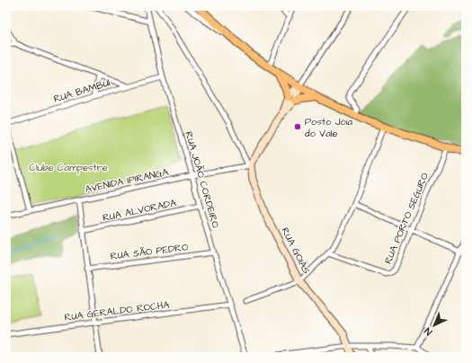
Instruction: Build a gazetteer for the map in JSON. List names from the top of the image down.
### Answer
{
  "streets": {
    "street": [
      "RUA BAMBUÍ",
      "RUA JOÃO CORDEIRO",
      "AVENIDA IPIRANGA",
      "RUA ALVORADA",
      "RUA PORTO SEGURO",
      "RUA GOIÁS",
      "RUA SÃO PEDRO",
      "RUA GERALDO ROCHA"
    ]
  },
  "crossings": [
    ["RUA BAMBUÍ", "RUA JOÃO CORDEIRO"],
    ["RUA JOÃO CORDEIRO", "AVENIDA IPIRANGA"],
    ["RUA JOÃO CORDEIRO", "RUA ALVORADA"],
    ["RUA JOÃO CORDEIRO", "RUA SÃO PEDRO"],
    ["RUA JOÃO CORDEIRO", "RUA GERALDO ROCHA"],
    ["AVENIDA IPIRANGA", "RUA GOIÁS"]
  ],
  "parks": ["Clube Campestre"],
  "places": ["Posto Jóia do Vale"],
  "north": "bottom left"
}
